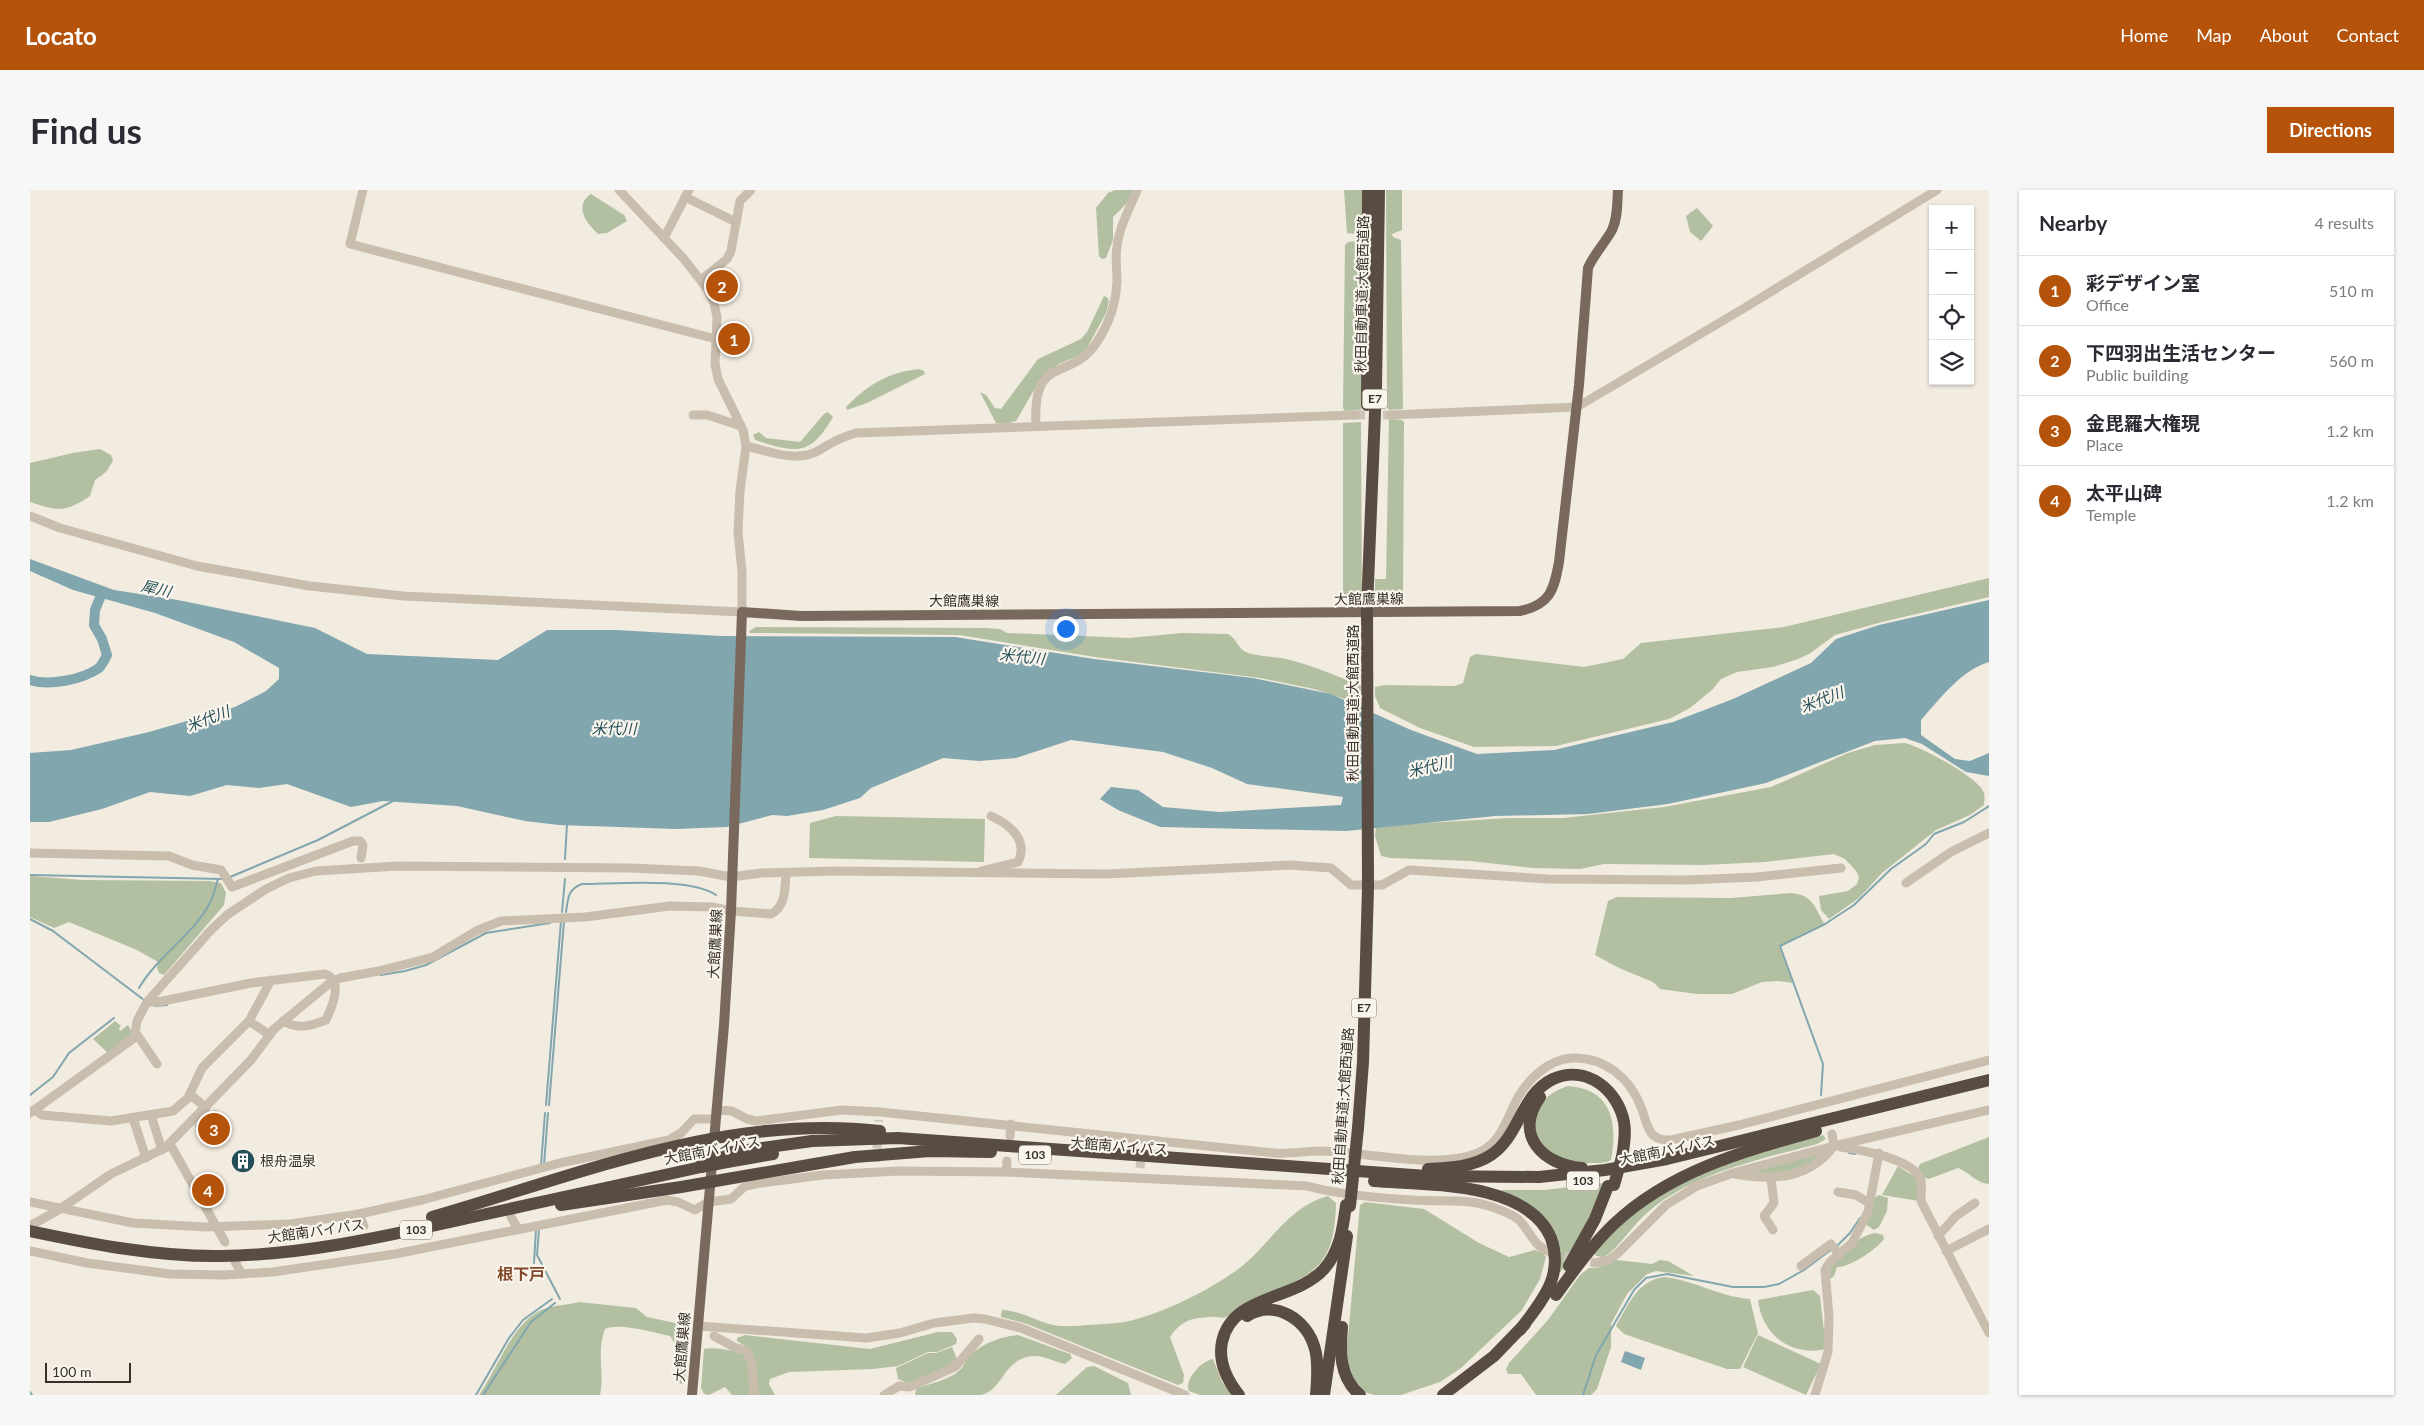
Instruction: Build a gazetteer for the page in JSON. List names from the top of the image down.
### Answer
{
  "streets": {
    "highway": [
      "秋田自動車道;大館西道路",
      "E7",
      "大館南バイパス",
      "103"
    ],
    "main road": ["大館鷹巣線"]
  },
  "districts": ["根下戸"],
  "water": ["犀川", "米代川"],
  "places": {
    "building": ["根舟温泉"]
  },
  "scale_bar": "100 m",
  "page": {
    "header": "Locato",
    "nav": [
      "Home",
      "Map",
      "About",
      "Contact"
    ],
    "buttons": "Directions",
    "title": "Find us",
    "heading": ["Nearby", "4 results"],
    "map_buttons": ["+", "−"],
    "list": [
      {
        "mark": "1",
        "name": "彩デザイン室",
        "note": "Office",
        "value": "510 m"
      },
      {
        "mark": "2",
        "name": "下四羽出生活センター",
        "note": "Public building",
        "value": "560 m"
      },
      {
        "mark": "3",
        "name": "金毘羅大権現",
        "note": "Place",
        "value": "1.2 km"
      },
      {
        "mark": "4",
        "name": "太平山碑",
        "note": "Temple",
        "value": "1.2 km"
      }
    ],
    "pins": [
      "2",
      "1",
      "3",
      "4"
    ],
    "scale": "100 m"
  }
}
